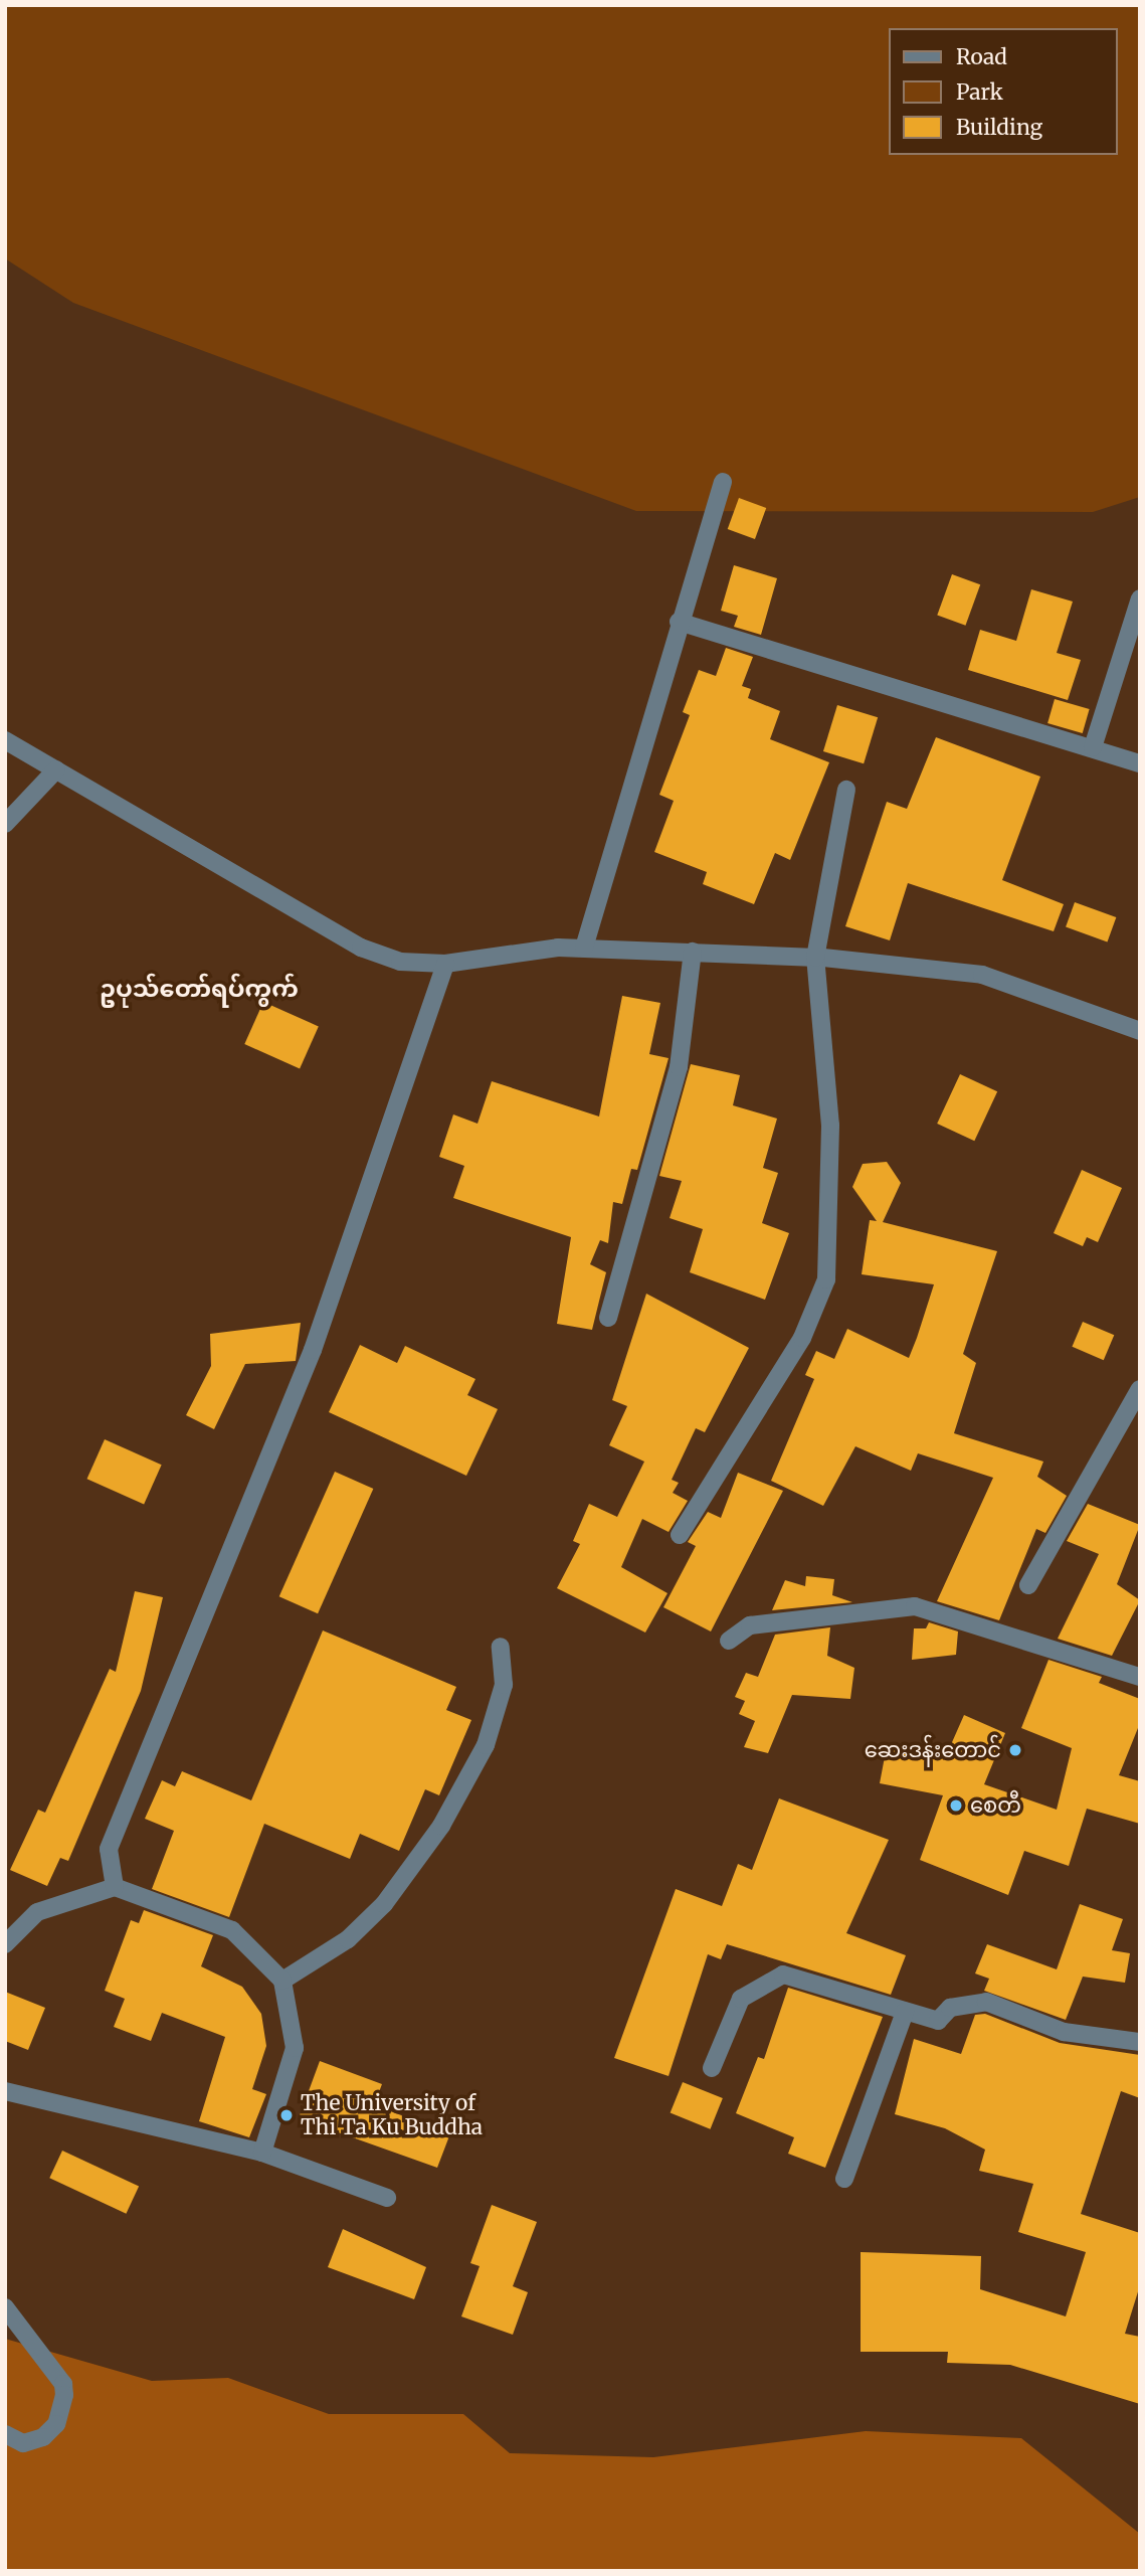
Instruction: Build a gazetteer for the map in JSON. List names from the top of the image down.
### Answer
{
  "districts": ["ဥပုသ်တော်ရပ်ကွက်"],
  "places": ["ဆေးဒန်းတောင်", "စေတီ", "The University of Thi Ta Ku Buddha"],
  "legend": ["Road", "Park", "Building"]
}
